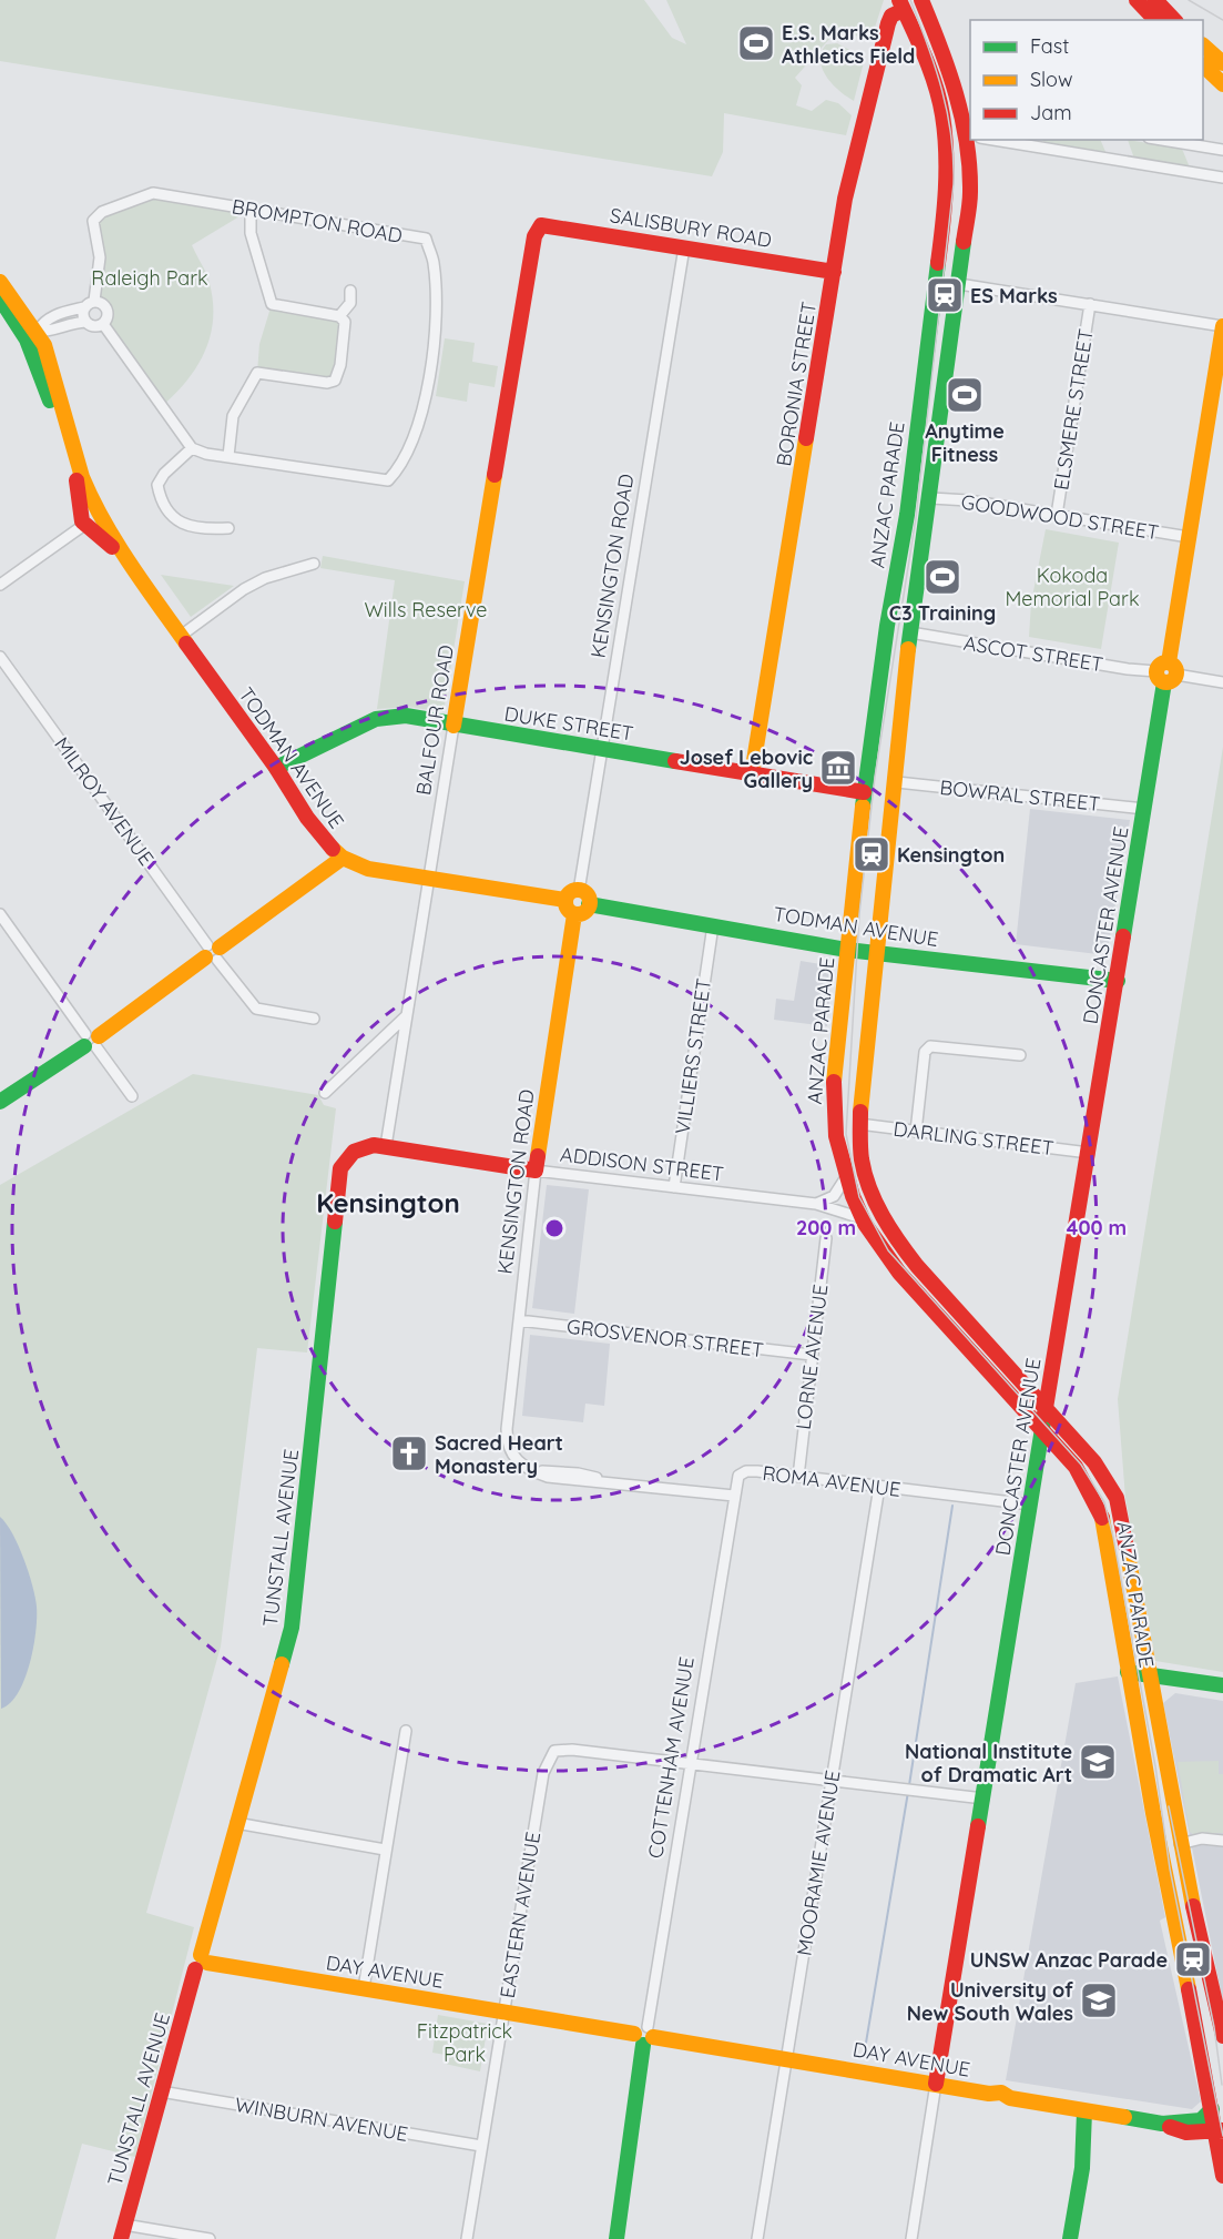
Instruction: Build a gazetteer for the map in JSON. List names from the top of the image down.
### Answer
{
  "streets": {
    "main road": [
      "SALISBURY ROAD",
      "BORONIA STREET",
      "ANZAC PARADE",
      "KENSINGTON ROAD",
      "BALFOUR ROAD",
      "DUKE STREET",
      "TODMAN AVENUE",
      "DONCASTER AVENUE",
      "ADDISON STREET",
      "TUNSTALL AVENUE",
      "COTTENHAM AVENUE",
      "DAY AVENUE"
    ],
    "street": [
      "BROMPTON ROAD",
      "ELSMERE STREET",
      "GOODWOOD STREET",
      "ASCOT STREET",
      "BOWRAL STREET",
      "MILROY AVENUE",
      "VILLIERS STREET",
      "DARLING STREET",
      "GROSVENOR STREET",
      "LORNE AVENUE",
      "ROMA AVENUE",
      "MOORAMIE AVENUE",
      "EASTERN AVENUE",
      "WINBURN AVENUE"
    ]
  },
  "crossings": [
    ["SALISBURY ROAD", "BORONIA STREET"],
    ["SALISBURY ROAD", "KENSINGTON ROAD"],
    ["SALISBURY ROAD", "BALFOUR ROAD"],
    ["BORONIA STREET", "ANZAC PARADE"],
    ["BORONIA STREET", "DUKE STREET"],
    ["ELSMERE STREET", "GOODWOOD STREET"],
    ["ANZAC PARADE", "GOODWOOD STREET"],
    ["ANZAC PARADE", "ASCOT STREET"],
    ["ANZAC PARADE", "DUKE STREET"],
    ["ANZAC PARADE", "TODMAN AVENUE"],
    ["ANZAC PARADE", "BOWRAL STREET"],
    ["ANZAC PARADE", "DONCASTER AVENUE"],
    ["ANZAC PARADE", "DARLING STREET"],
    ["ANZAC PARADE", "ADDISON STREET"],
    ["ANZAC PARADE", "DAY AVENUE"],
    ["GOODWOOD STREET", "DONCASTER AVENUE"],
    ["KENSINGTON ROAD", "DUKE STREET"],
    ["KENSINGTON ROAD", "TODMAN AVENUE"],
    ["KENSINGTON ROAD", "ADDISON STREET"],
    ["KENSINGTON ROAD", "GROSVENOR STREET"],
    ["KENSINGTON ROAD", "ROMA AVENUE"],
    ["ASCOT STREET", "DONCASTER AVENUE"],
    ["BALFOUR ROAD", "DUKE STREET"],
    ["BALFOUR ROAD", "TODMAN AVENUE"],
    ["BALFOUR ROAD", "ADDISON STREET"],
    ["BALFOUR ROAD", "TUNSTALL AVENUE"],
    ["DUKE STREET", "TODMAN AVENUE"],
    ["TODMAN AVENUE", "DONCASTER AVENUE"],
    ["TODMAN AVENUE", "VILLIERS STREET"],
    ["BOWRAL STREET", "DONCASTER AVENUE"],
    ["DONCASTER AVENUE", "DARLING STREET"],
    ["DONCASTER AVENUE", "ROMA AVENUE"],
    ["DONCASTER AVENUE", "DAY AVENUE"],
    ["VILLIERS STREET", "ADDISON STREET"],
    ["ADDISON STREET", "TUNSTALL AVENUE"],
    ["GROSVENOR STREET", "LORNE AVENUE"],
    ["LORNE AVENUE", "ROMA AVENUE"],
    ["ROMA AVENUE", "COTTENHAM AVENUE"],
    ["ROMA AVENUE", "MOORAMIE AVENUE"],
    ["TUNSTALL AVENUE", "DAY AVENUE"],
    ["TUNSTALL AVENUE", "WINBURN AVENUE"],
    ["COTTENHAM AVENUE", "EASTERN AVENUE"],
    ["COTTENHAM AVENUE", "DAY AVENUE"],
    ["MOORAMIE AVENUE", "DAY AVENUE"],
    ["EASTERN AVENUE", "DAY AVENUE"],
    ["EASTERN AVENUE", "WINBURN AVENUE"]
  ],
  "districts": ["Kensington"],
  "parks": [
    "Raleigh Park",
    "Kokoda Memorial Park",
    "Wills Reserve",
    "Fitzpatrick Park"
  ],
  "places": {
    "sports": ["E.S. Marks Athletics Field", "Anytime Fitness", "C3 Training"],
    "station": ["ES Marks", "Kensington", "UNSW Anzac Parade"],
    "museum": ["Josef Lebovic Gallery"],
    "church": ["Sacred Heart Monastery"],
    "school or university": ["National Institute of Dramatic Art", "University of New South Wales"]
  },
  "legend": ["Fast", "Slow", "Jam"],
  "rings": ["200 m", "400 m"]
}
